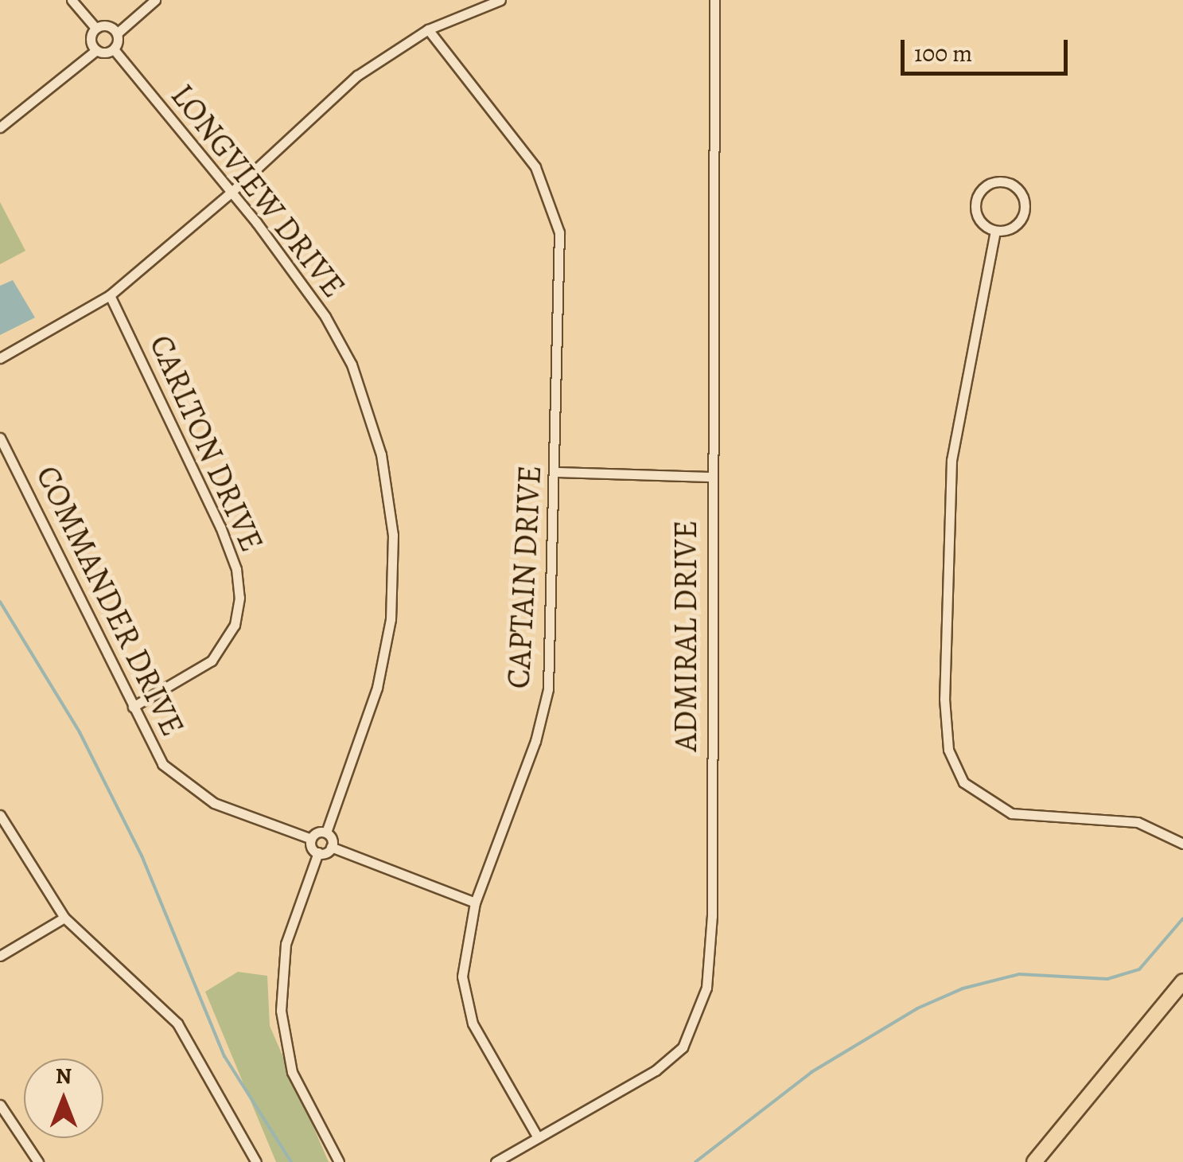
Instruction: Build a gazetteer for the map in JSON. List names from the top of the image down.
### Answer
{
  "streets": {
    "street": [
      "LONGVIEW DRIVE",
      "CARLTON DRIVE",
      "CAPTAIN DRIVE",
      "COMMANDER DRIVE",
      "ADMIRAL DRIVE"
    ]
  },
  "crossings": [
    ["CARLTON DRIVE", "COMMANDER DRIVE"],
    ["CAPTAIN DRIVE", "ADMIRAL DRIVE"]
  ],
  "scale_bar": "100 m",
  "north": "top"
}
